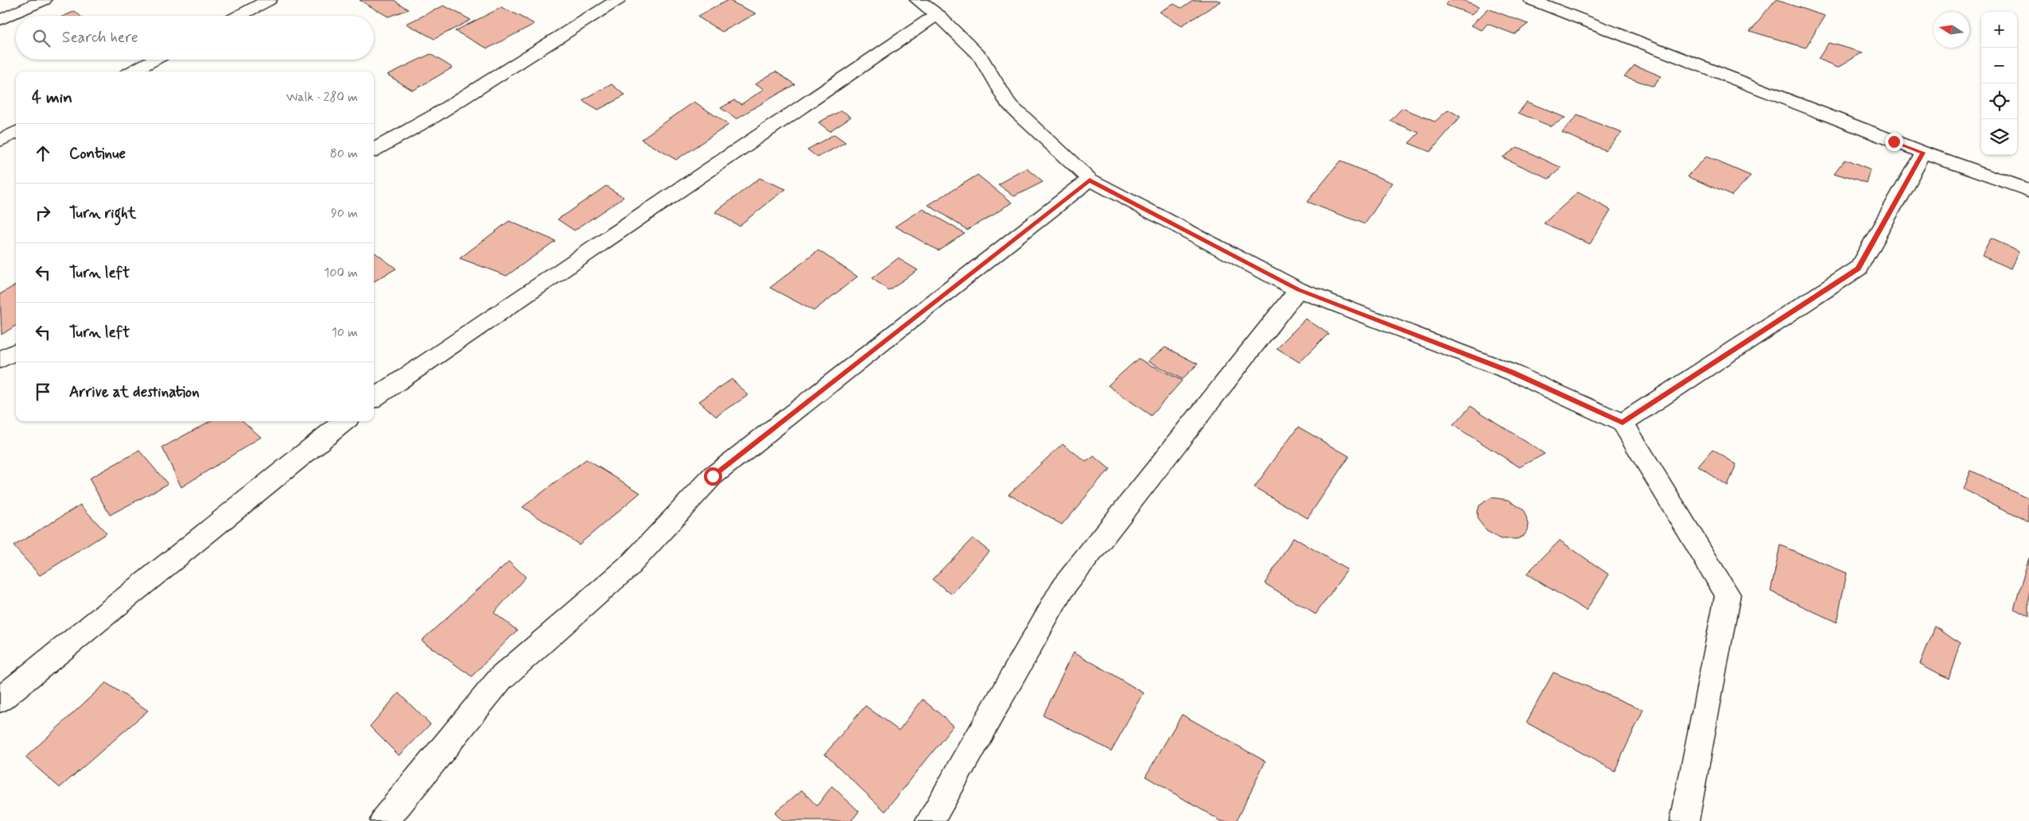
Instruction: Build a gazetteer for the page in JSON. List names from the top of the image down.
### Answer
{
  "north": "left",
  "page": {
    "map_buttons": ["+", "−"],
    "search": "Search here",
    "heading": ["4 min", "Walk · 280 m"],
    "list": [
      ["Continue", "80 m"],
      ["Turn right", "90 m"],
      ["Turn left", "100 m"],
      ["Turn left", "10 m"],
      "Arrive at destination"
    ]
  }
}
